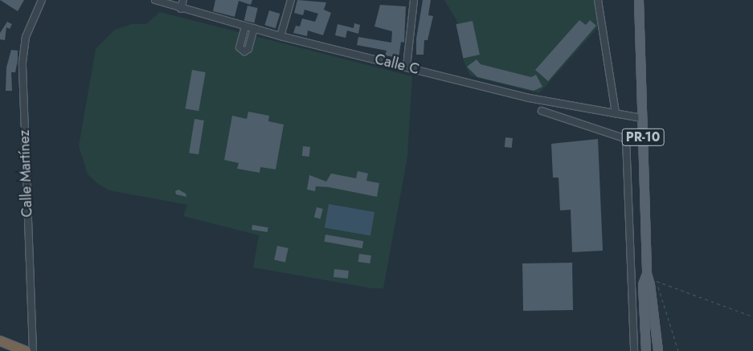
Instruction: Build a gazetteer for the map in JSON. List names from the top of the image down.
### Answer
{
  "streets": {
    "main road": ["PR-10"],
    "street": ["Calle C", "Calle Martínez"]
  },
  "crossings": [
    ["Calle C", "PR-10"]
  ]
}
